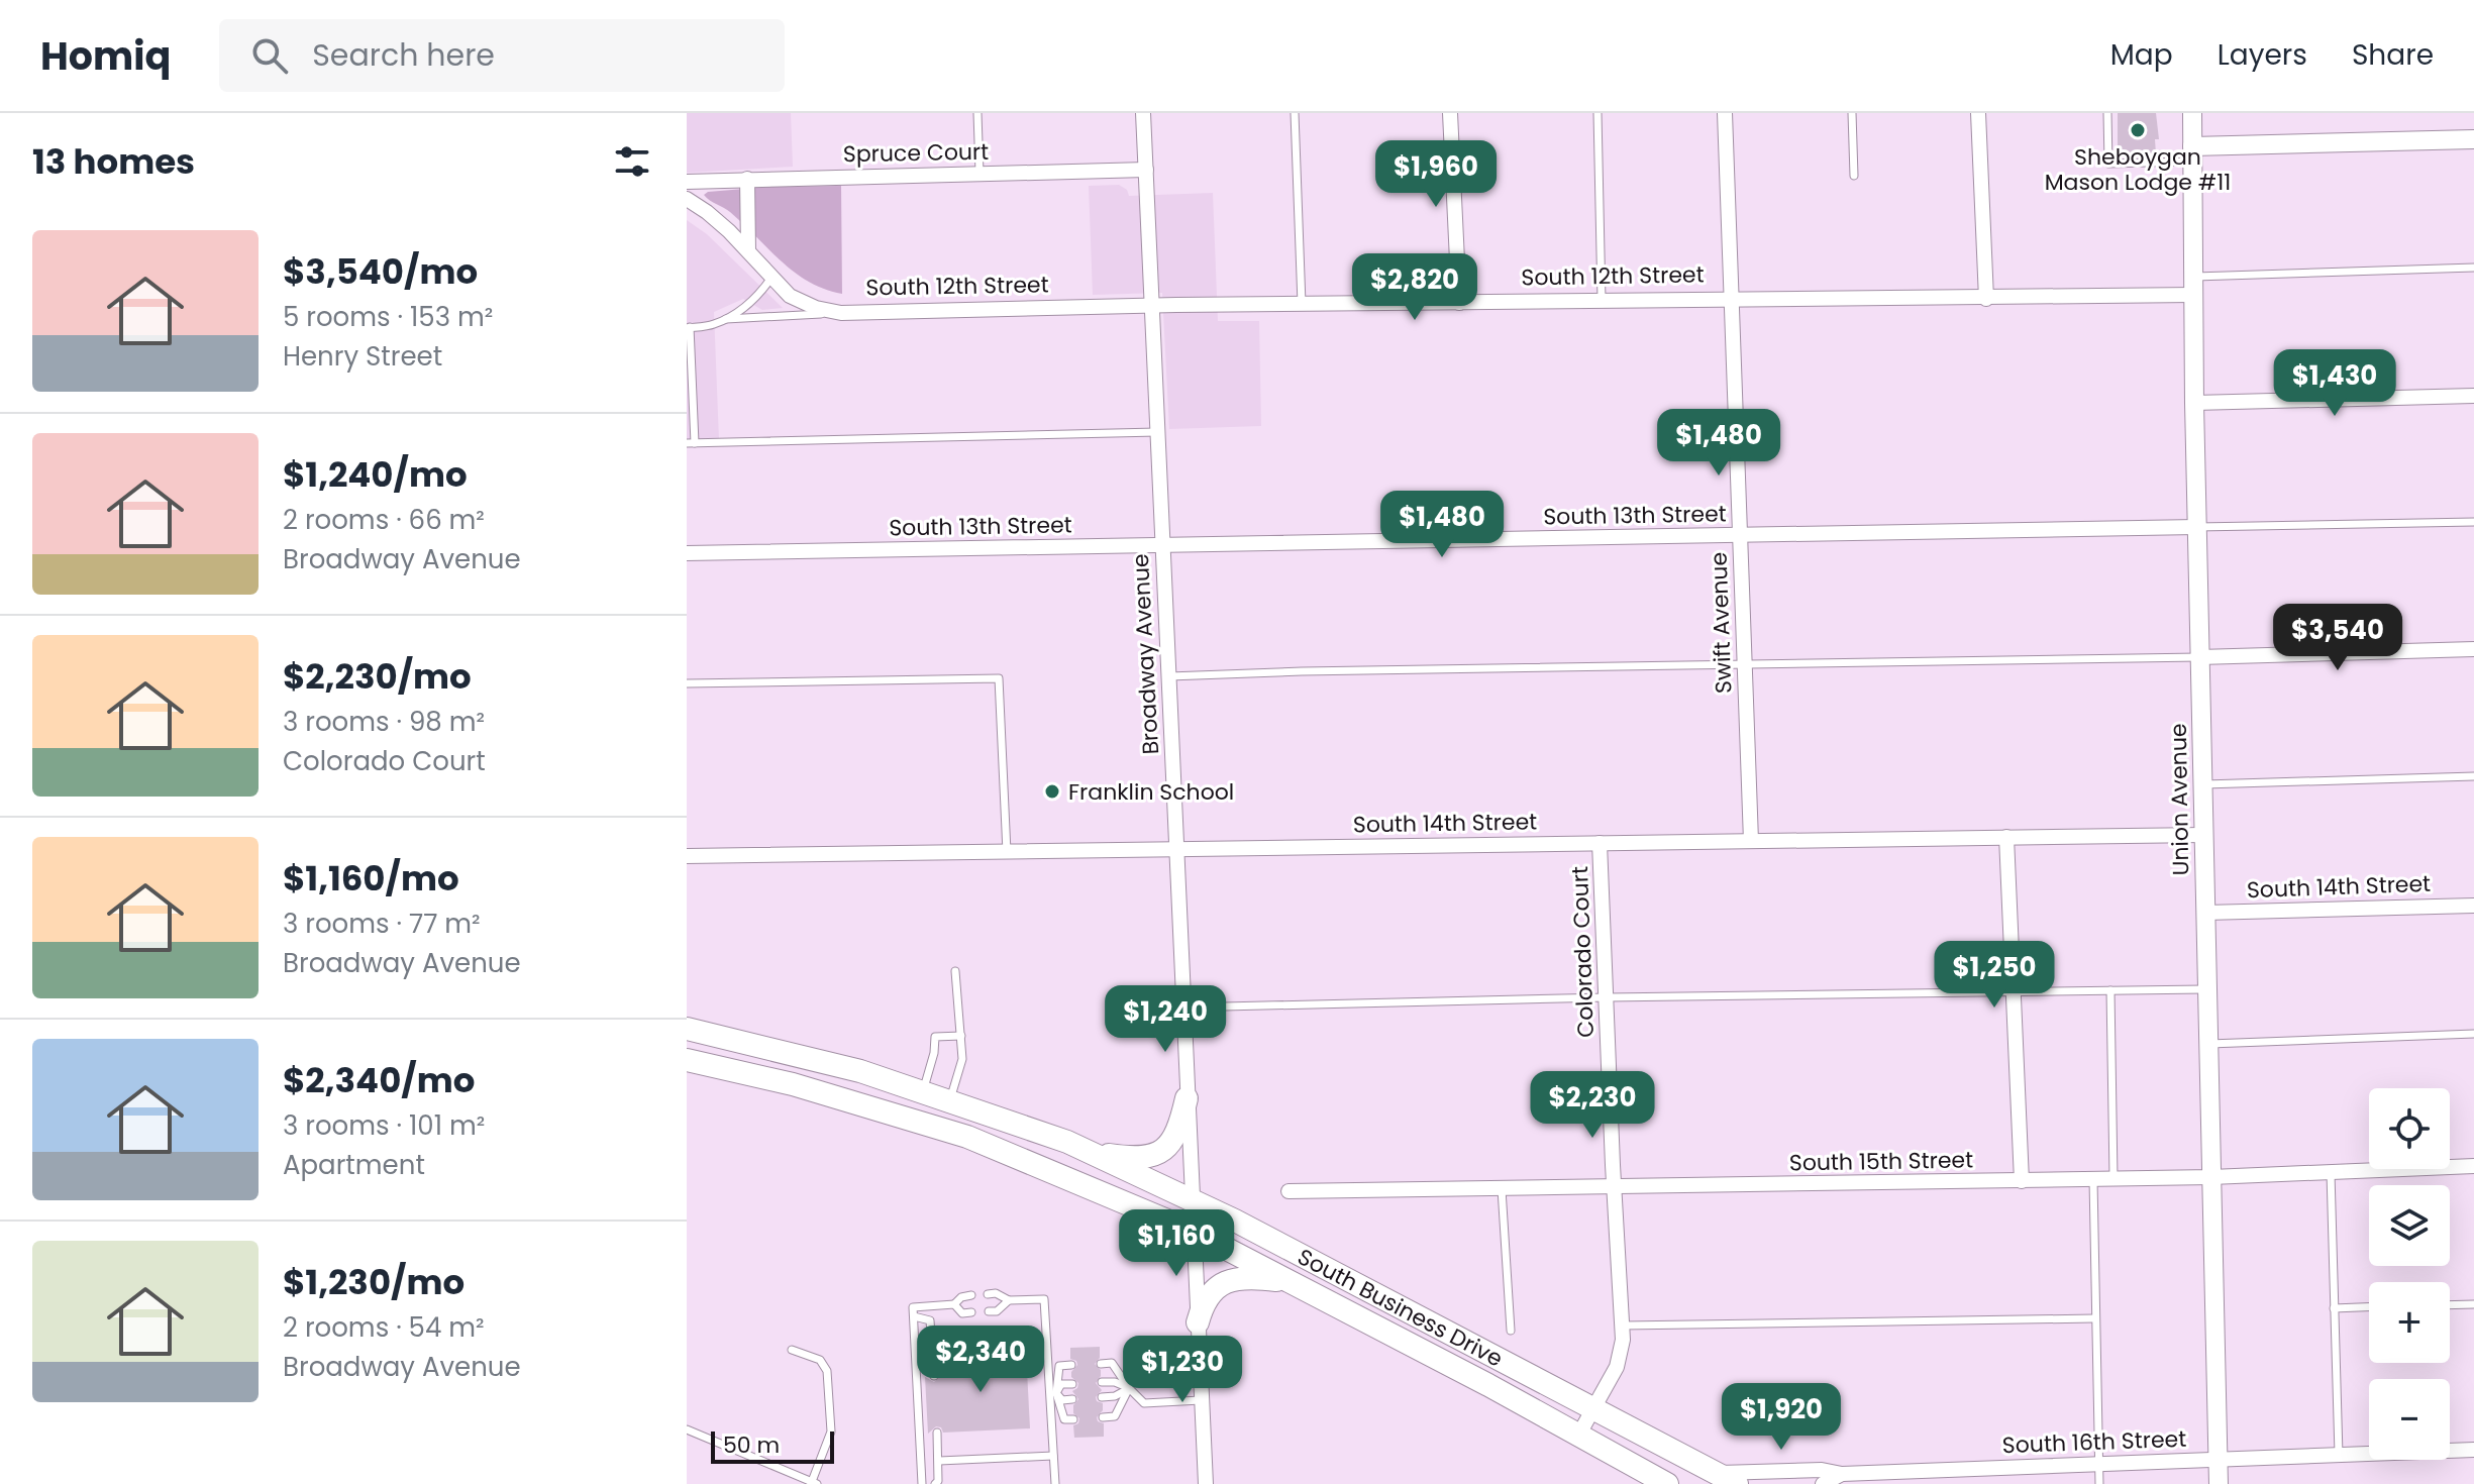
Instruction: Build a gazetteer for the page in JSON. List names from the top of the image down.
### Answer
{
  "streets": {
    "main road": ["South Business Drive"],
    "street": [
      "Spruce Court",
      "South 12th Street",
      "South 13th Street",
      "Swift Avenue",
      "Broadway Avenue",
      "Union Avenue",
      "South 14th Street",
      "Colorado Court",
      "South 15th Street",
      "South 16th Street"
    ]
  },
  "crossings": [
    ["Spruce Court", "Broadway Avenue"],
    ["South 12th Street", "Swift Avenue"],
    ["South 12th Street", "Broadway Avenue"],
    ["South 12th Street", "Union Avenue"],
    ["South 13th Street", "Swift Avenue"],
    ["South 13th Street", "Broadway Avenue"],
    ["South 13th Street", "Union Avenue"],
    ["Swift Avenue", "South 14th Street"],
    ["Broadway Avenue", "South 14th Street"],
    ["Broadway Avenue", "South Business Drive"],
    ["Union Avenue", "South 14th Street"],
    ["Union Avenue", "South 15th Street"],
    ["Union Avenue", "South 16th Street"],
    ["South 14th Street", "Colorado Court"],
    ["Colorado Court", "South 15th Street"],
    ["Colorado Court", "South Business Drive"],
    ["South Business Drive", "South 16th Street"]
  ],
  "places": ["Sheboygan Mason Lodge #11", "Franklin School"],
  "scale_bar": "50 m",
  "page": {
    "header": "Homiq",
    "search": "Search here",
    "nav": ["Map", "Layers", "Share"],
    "heading": "13 homes",
    "price": [
      "$1,960",
      "$2,820",
      "$1,430",
      "$1,480",
      "$1,480",
      "$3,540",
      "$1,250",
      "$1,240",
      "$2,230",
      "$1,160",
      "$2,340",
      "$1,230",
      "$1,920"
    ],
    "list": [
      {
        "name": "$3,540/mo",
        "note": "5 rooms · 153 m² · Henry Street"
      },
      {
        "name": "$1,240/mo",
        "note": "2 rooms · 66 m² · Broadway Avenue"
      },
      {
        "name": "$2,230/mo",
        "note": "3 rooms · 98 m² · Colorado Court"
      },
      {
        "name": "$1,160/mo",
        "note": "3 rooms · 77 m² · Broadway Avenue"
      },
      {
        "name": "$2,340/mo",
        "note": "3 rooms · 101 m² · Apartment"
      },
      {
        "name": "$1,230/mo",
        "note": "2 rooms · 54 m² · Broadway Avenue"
      }
    ],
    "map_buttons": ["+", "−"],
    "scale": "50 m"
  }
}
